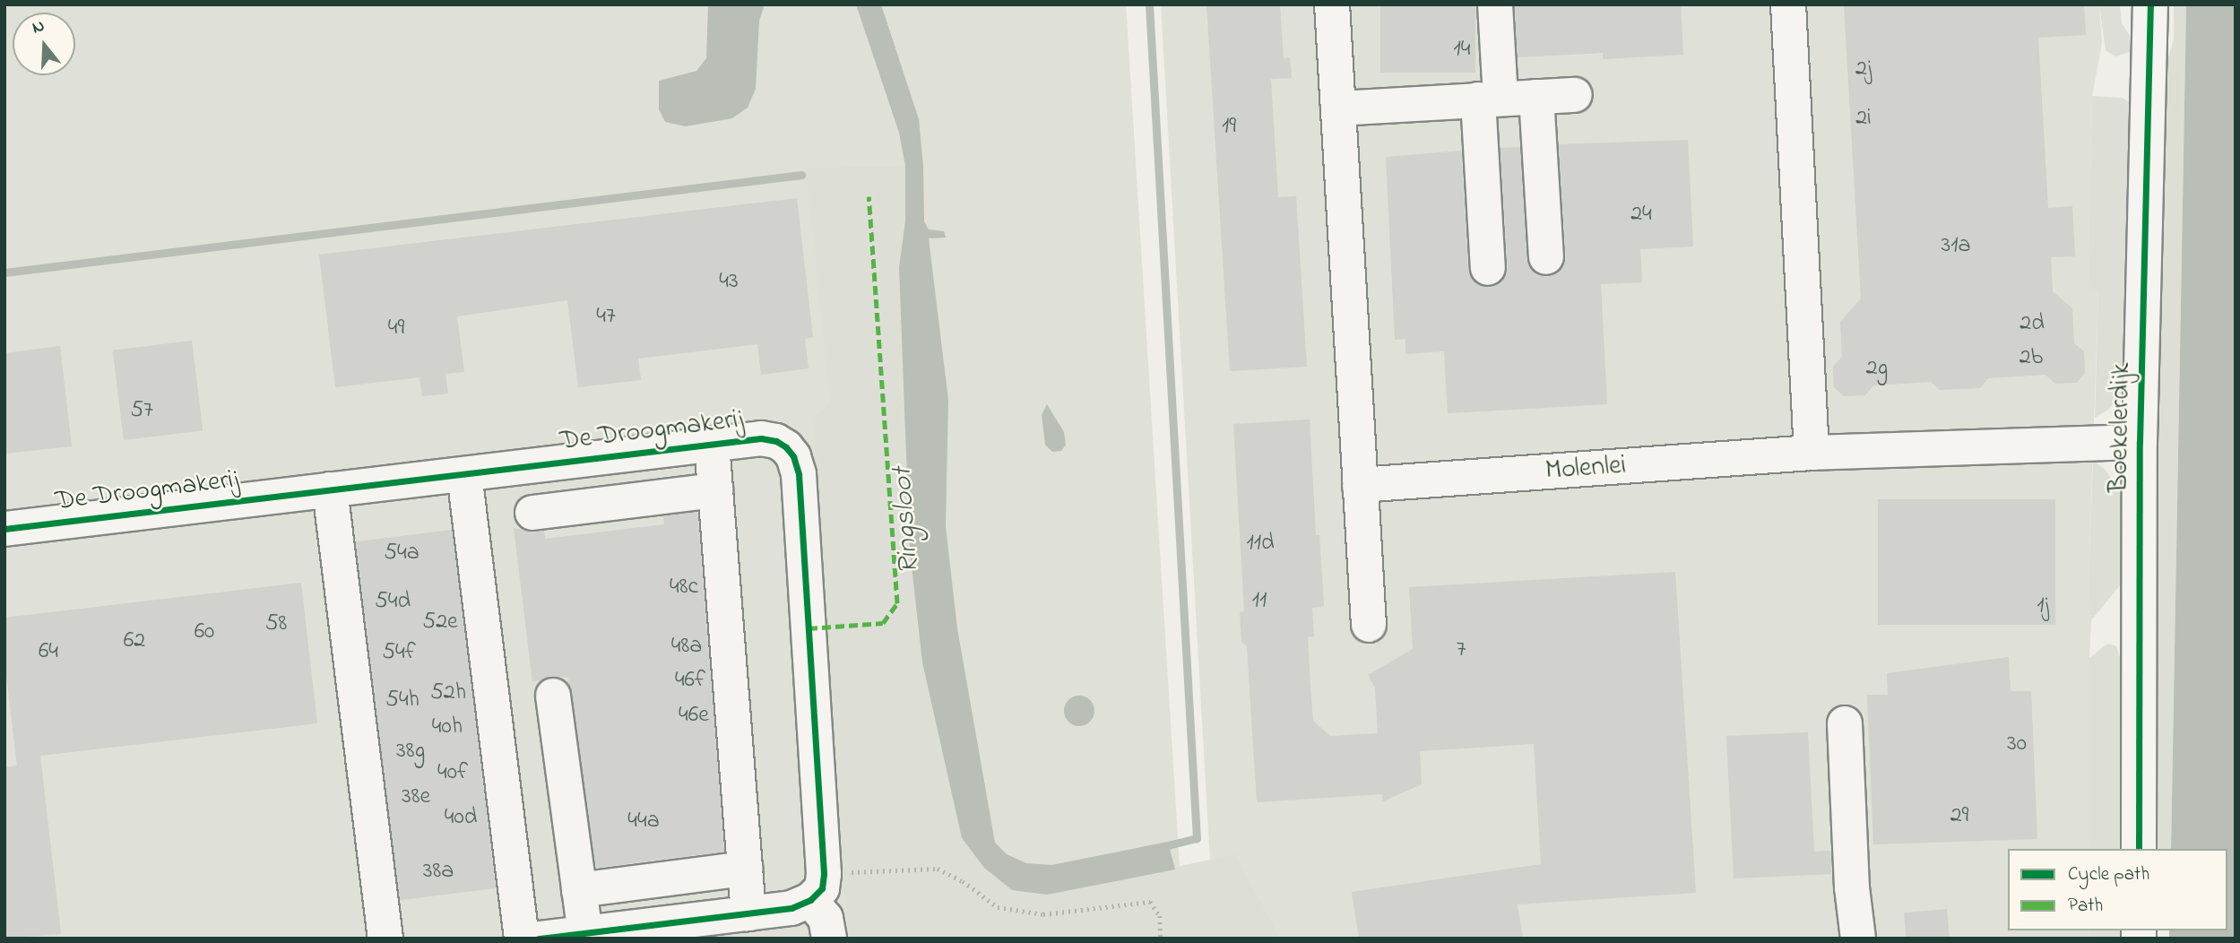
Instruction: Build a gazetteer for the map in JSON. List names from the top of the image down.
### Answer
{
  "streets": {
    "street": ["Boekelerdijk", "De Droogmakerij", "Molenlei"]
  },
  "crossings": [
    ["Boekelerdijk", "Molenlei"]
  ],
  "water": ["Ringsloot"],
  "house_numbers": [
    "14",
    "2j",
    "2i",
    "19",
    "24",
    "31a",
    "43",
    "47",
    "2d",
    "49",
    "2b",
    "2g",
    "57",
    "11d",
    "54a",
    "48c",
    "11",
    "54d",
    "1j",
    "52e",
    "58",
    "60",
    "62",
    "48a",
    "7",
    "64",
    "54f",
    "46f",
    "52h",
    "54h",
    "46e",
    "40h",
    "30",
    "38g",
    "40f",
    "38e",
    "29",
    "40d",
    "44a",
    "38a"
  ],
  "legend": ["Cycle path", "Path"],
  "north": "top"
}
